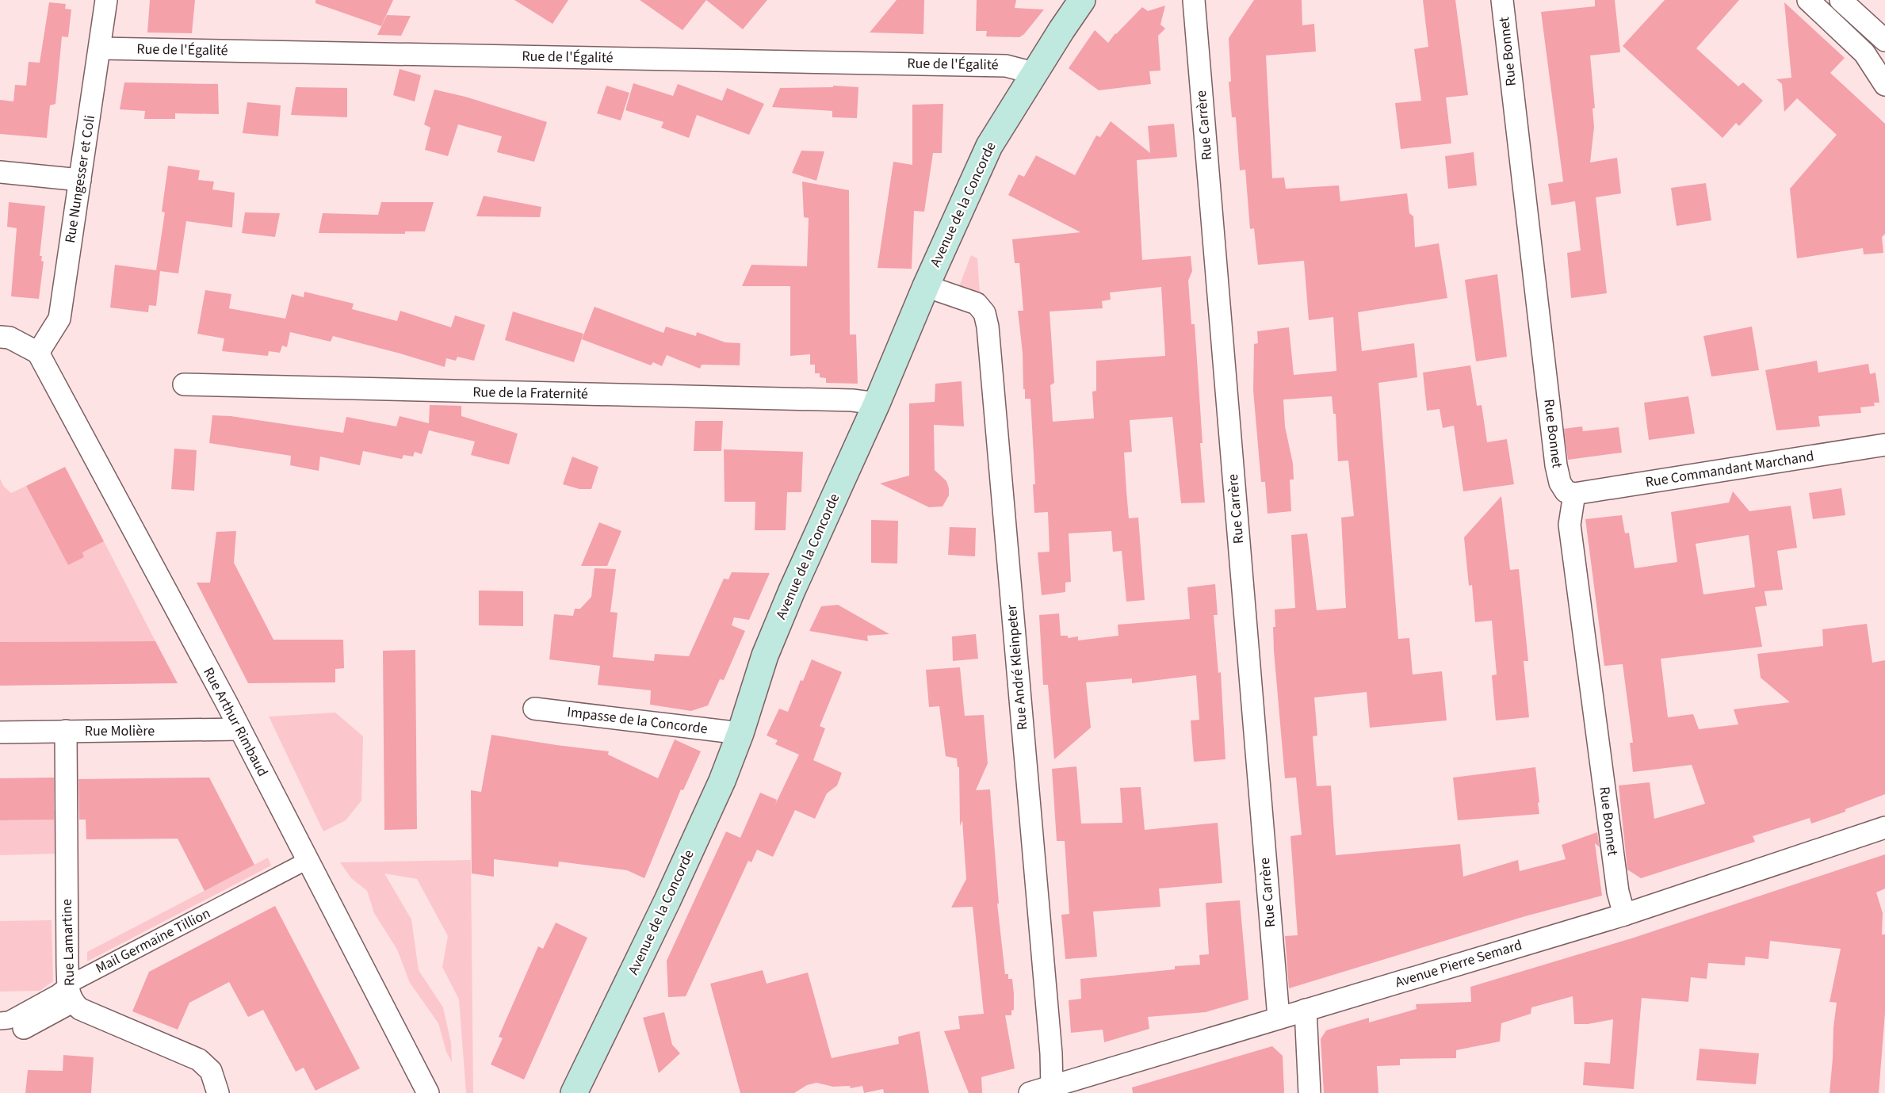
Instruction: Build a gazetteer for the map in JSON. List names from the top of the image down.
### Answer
{
  "streets": {
    "main road": ["Avenue de la Concorde"],
    "street": [
      "Rue de l'Égalité",
      "Rue Bonnet",
      "Rue Carrère",
      "Rue Nungesser et Coli",
      "Rue de la Fraternité",
      "Rue Commandant Marchand",
      "Rue André Kleinpeter",
      "Impasse de la Concorde",
      "Rue Arthur Rimbaud",
      "Rue Molière",
      "Mail Germaine Tillion",
      "Rue Lamartine",
      "Avenue Pierre Semard"
    ]
  },
  "crossings": [
    ["Rue de l'Égalité", "Rue Nungesser et Coli"],
    ["Rue de l'Égalité", "Avenue de la Concorde"],
    ["Rue Bonnet", "Rue Commandant Marchand"],
    ["Rue Bonnet", "Avenue Pierre Semard"],
    ["Rue Carrère", "Avenue Pierre Semard"],
    ["Rue Nungesser et Coli", "Rue Arthur Rimbaud"],
    ["Avenue de la Concorde", "Rue de la Fraternité"],
    ["Avenue de la Concorde", "Rue André Kleinpeter"],
    ["Avenue de la Concorde", "Impasse de la Concorde"],
    ["Rue André Kleinpeter", "Avenue Pierre Semard"],
    ["Rue Arthur Rimbaud", "Rue Molière"],
    ["Rue Arthur Rimbaud", "Mail Germaine Tillion"],
    ["Rue Molière", "Rue Lamartine"],
    ["Mail Germaine Tillion", "Rue Lamartine"]
  ]
}
